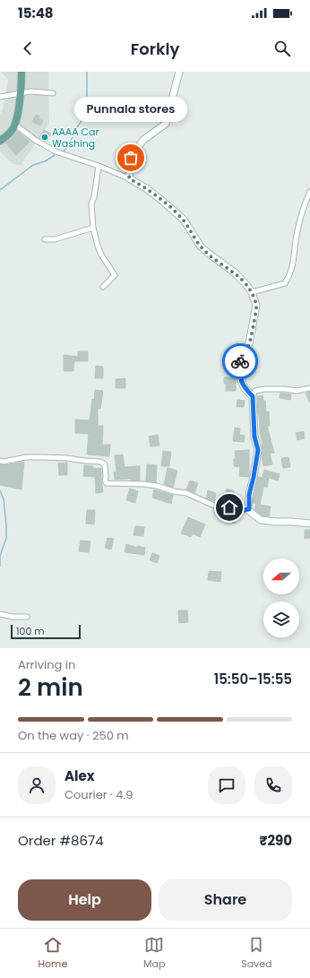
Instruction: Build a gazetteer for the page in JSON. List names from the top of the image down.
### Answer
{
  "places": ["AAAA Car Washing", "Punnala stores"],
  "scale_bar": "100 m",
  "north": "left",
  "page": {
    "status": "15:48",
    "header": "Forkly",
    "bubble": "Punnala stores",
    "scale": "100 m",
    "heading": ["2 min", "Arriving in", "15:50–15:55"],
    "panel": [
      "Alex",
      "Courier · 4.9",
      "Order #8674",
      "₹290"
    ],
    "bar": "On the way · 250 m",
    "buttons": ["Help", "Share"],
    "tabs": ["Home", "Map", "Saved"]
  }
}
